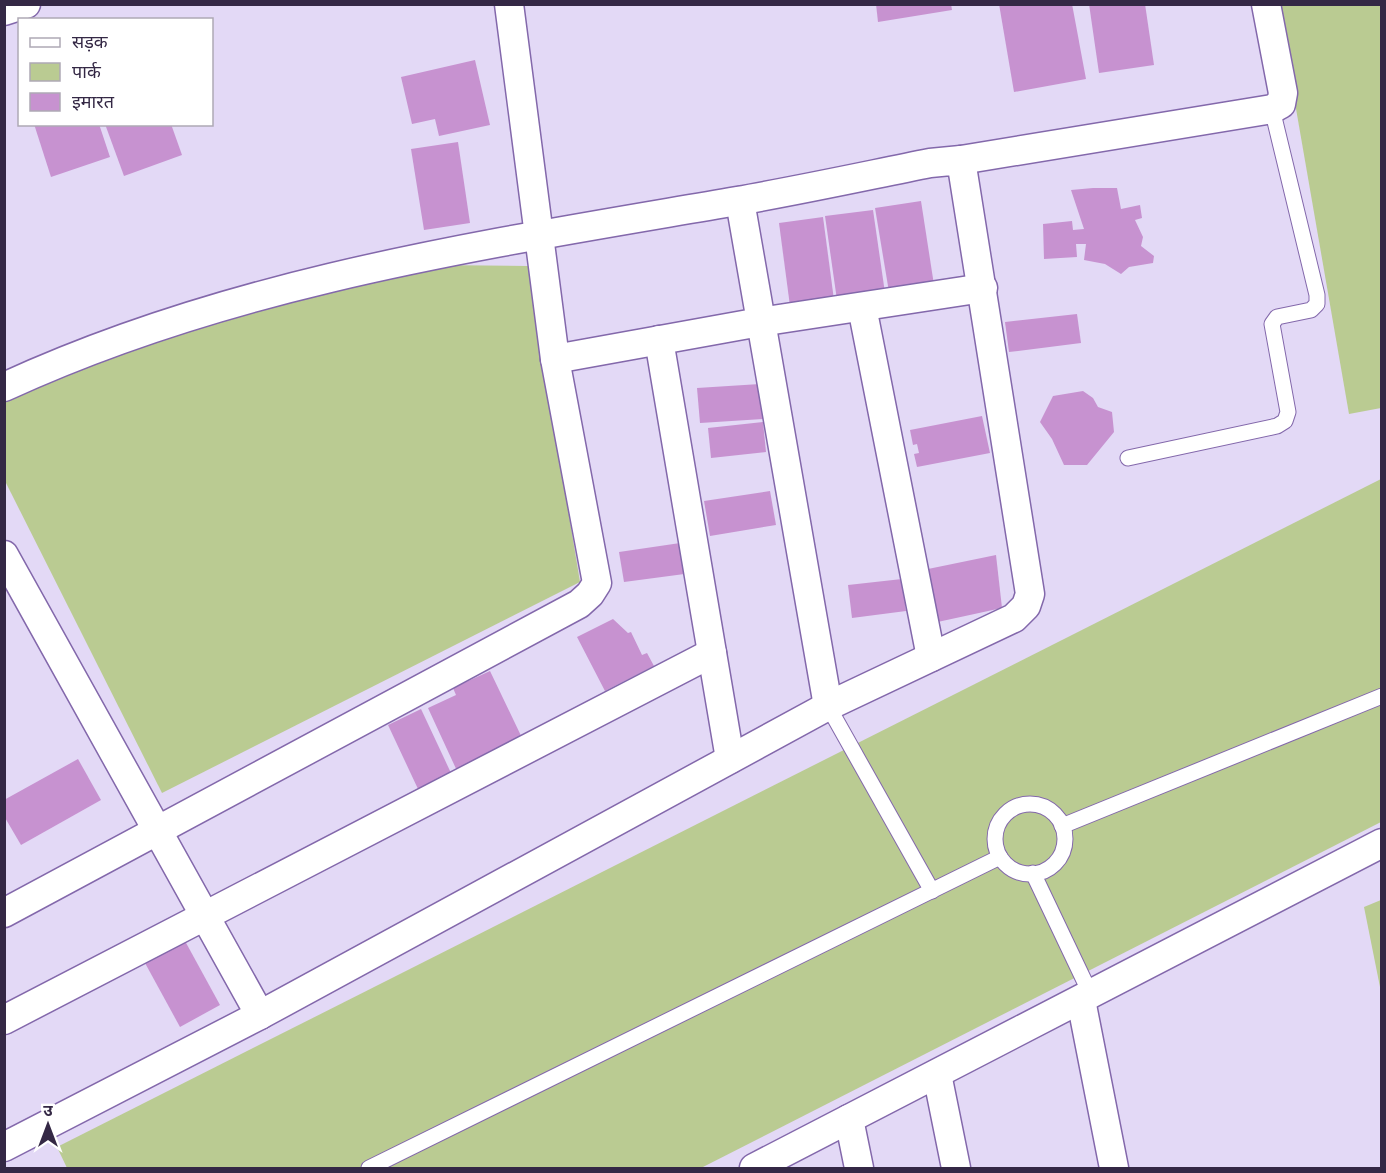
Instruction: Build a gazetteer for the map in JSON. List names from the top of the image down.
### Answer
{
  "legend": ["सड़क", "पार्क", "इमारत"],
  "north": "top"
}
